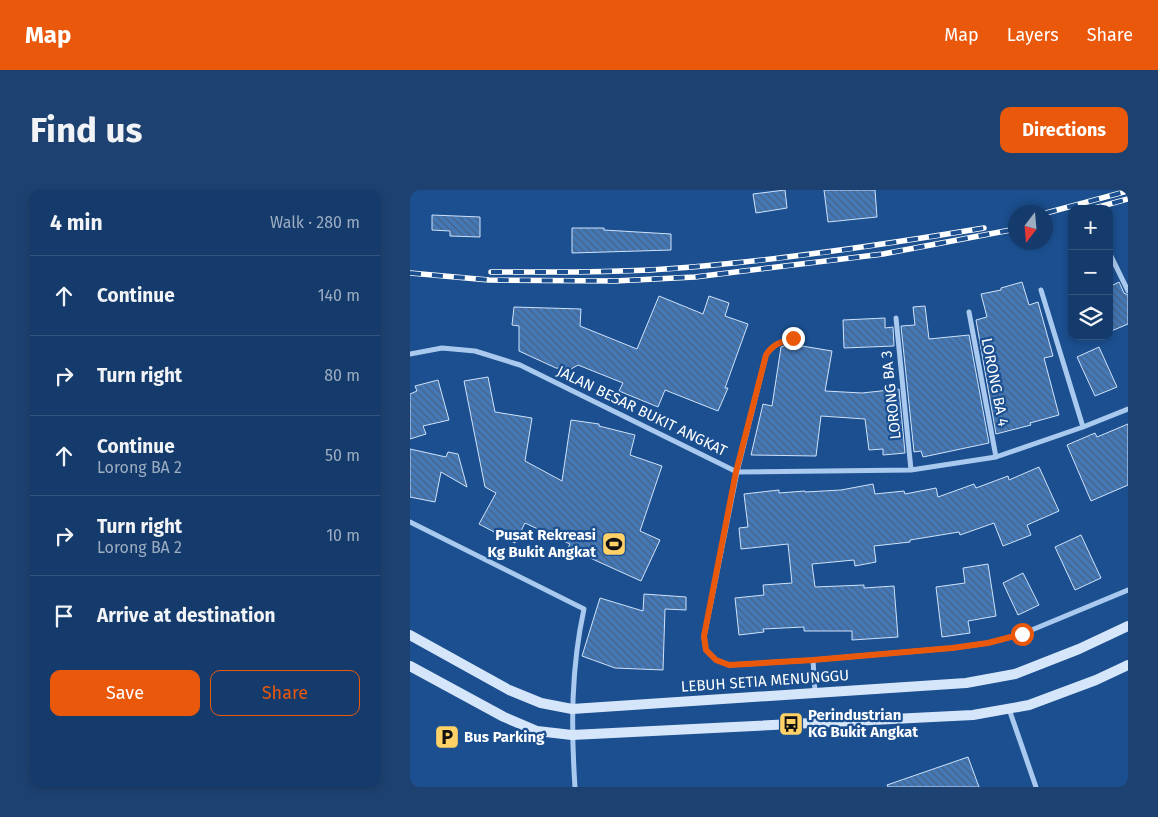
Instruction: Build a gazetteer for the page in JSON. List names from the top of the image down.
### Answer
{
  "streets": {
    "street": [
      "LORONG BA 4",
      "LORONG BA 3",
      "JALAN BESAR BUKIT ANGKAT",
      "LEBUH SETIA MENUNGGU"
    ]
  },
  "crossings": [
    ["LORONG BA 4", "JALAN BESAR BUKIT ANGKAT"],
    ["LORONG BA 3", "JALAN BESAR BUKIT ANGKAT"]
  ],
  "places": {
    "sports": ["Pusat Rekreasi Kg Bukit Angkat"],
    "bus stop": ["Perindustrian KG Bukit Angkat"],
    "parking": ["Bus Parking"]
  },
  "north": "bottom",
  "page": {
    "header": "Map",
    "nav": ["Map", "Layers", "Share"],
    "buttons": [
      "Directions",
      ["Save", "Share"]
    ],
    "title": "Find us",
    "heading": ["4 min", "Walk · 280 m"],
    "map_buttons": ["+", "−"],
    "list": [
      ["Continue", "140 m"],
      ["Turn right", "80 m"],
      ["Continue", "Lorong BA 2", "50 m"],
      ["Turn right", "Lorong BA 2", "10 m"],
      "Arrive at destination"
    ]
  }
}
